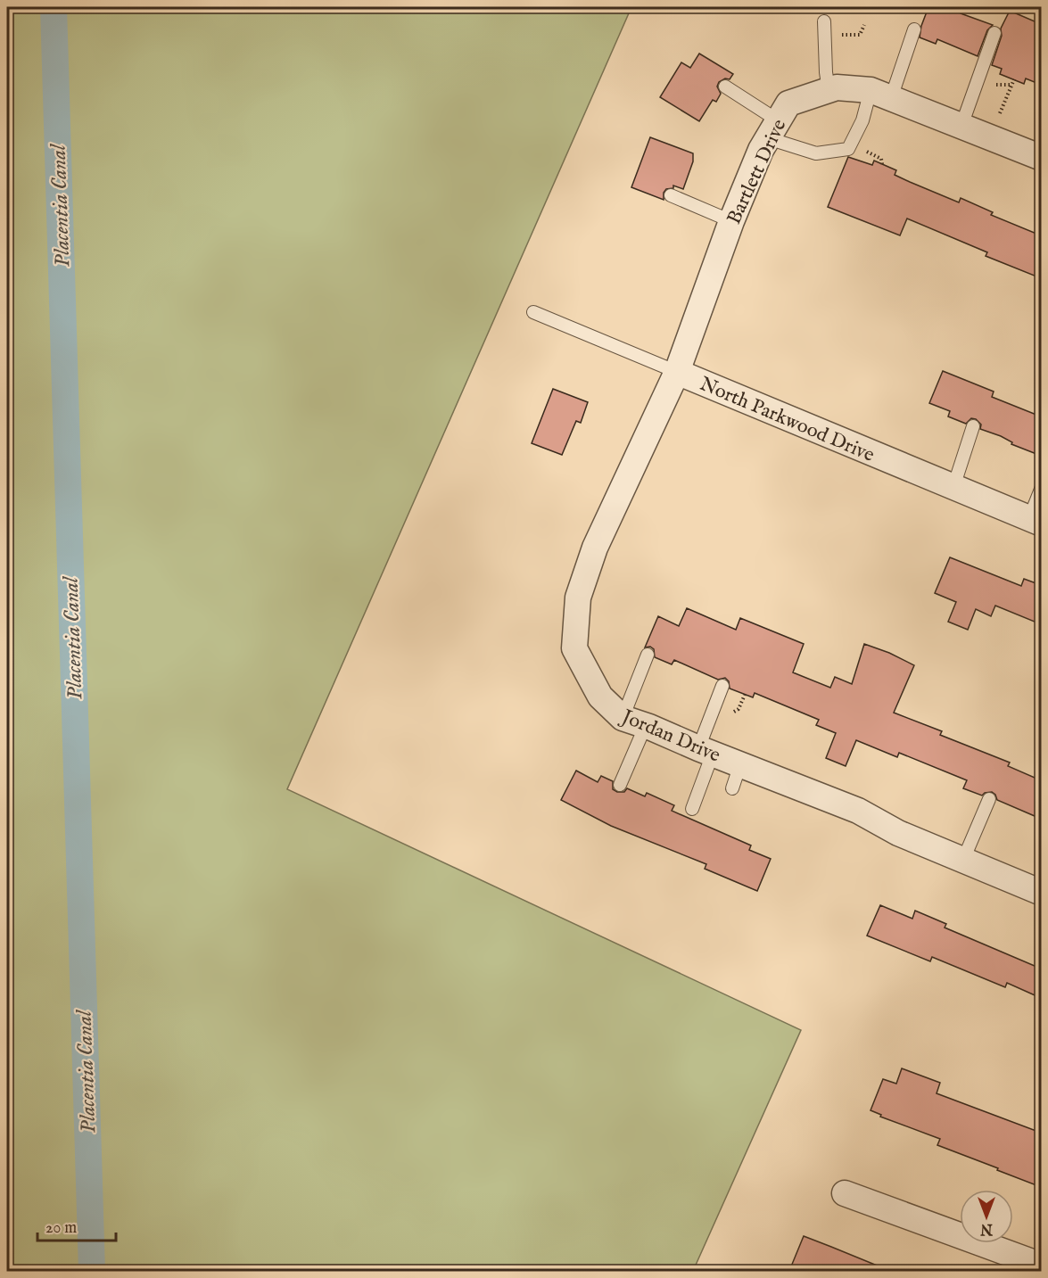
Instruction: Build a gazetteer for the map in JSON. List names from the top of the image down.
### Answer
{
  "streets": {
    "street": ["Bartlett Drive", "North Parkwood Drive", "Jordan Drive"]
  },
  "crossings": [
    ["Bartlett Drive", "North Parkwood Drive"],
    ["Bartlett Drive", "Jordan Drive"],
    ["North Parkwood Drive", "Jordan Drive"]
  ],
  "water": ["Placentia Canal"],
  "scale_bar": "20 m",
  "north": "bottom"
}
